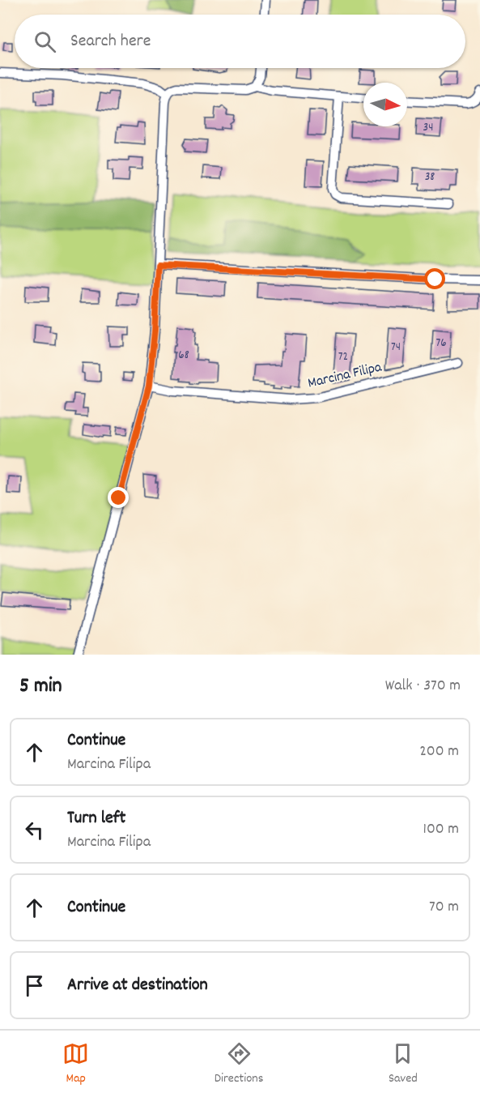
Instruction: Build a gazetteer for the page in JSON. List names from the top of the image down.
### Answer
{
  "streets": {
    "street": ["Marcina Filipa"]
  },
  "house_numbers": [
    "34",
    "38",
    "76",
    "74",
    "68",
    "72"
  ],
  "north": "right",
  "page": {
    "search": "Search here",
    "heading": ["5 min", "Walk · 370 m"],
    "list": [
      ["Continue", "Marcina Filipa", "200 m"],
      ["Turn left", "Marcina Filipa", "100 m"],
      ["Continue", "70 m"],
      "Arrive at destination"
    ],
    "nav": ["Map", "Directions", "Saved"]
  }
}
